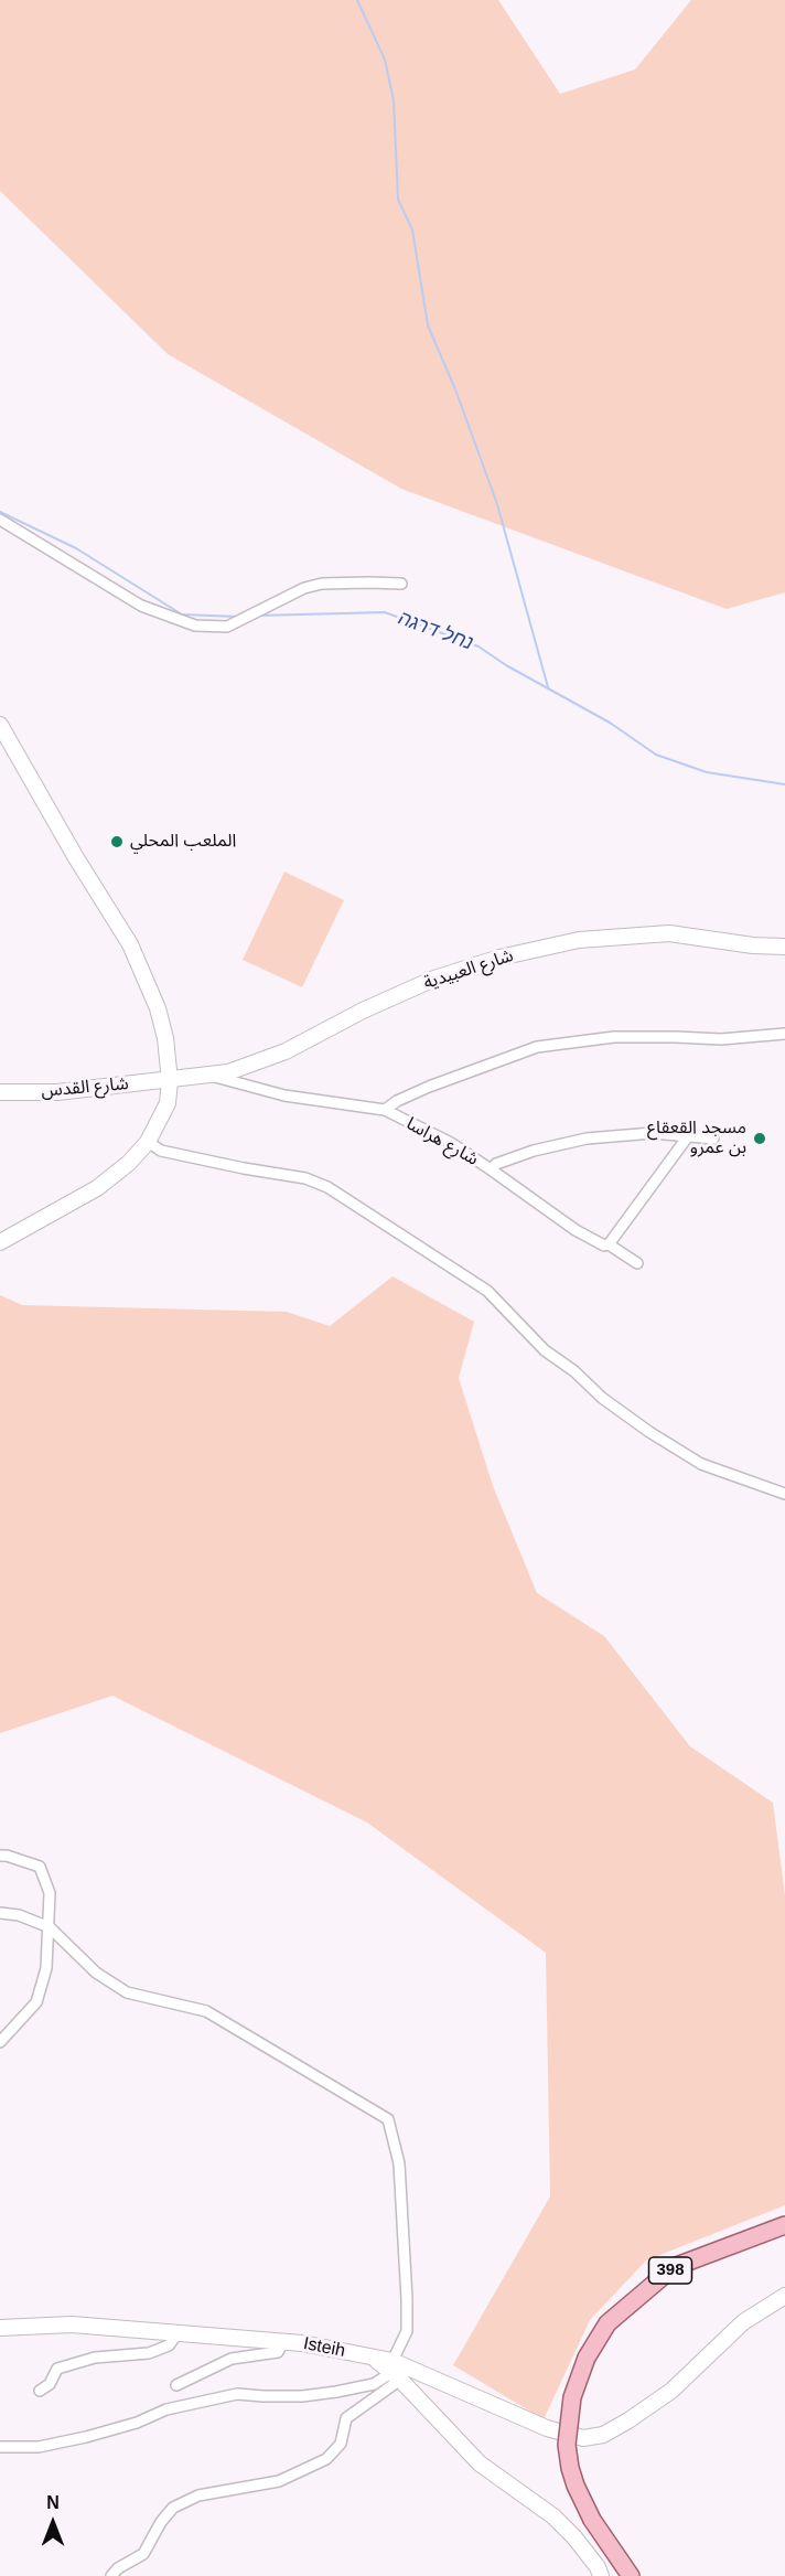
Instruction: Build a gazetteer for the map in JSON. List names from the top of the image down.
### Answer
{
  "streets": {
    "main road": ["398"],
    "street": [
      "شارع العبيدية",
      "شارع القدس",
      "شارع هراسا",
      "Isteih"
    ]
  },
  "crossings": [
    ["شارع العبيدية", "شارع القدس"],
    ["شارع العبيدية", "شارع هراسا"]
  ],
  "water": ["נחל דרגה"],
  "places": ["الملعب المحلي", "مسجد القعقاع بن عمرو"],
  "north": "top"
}
